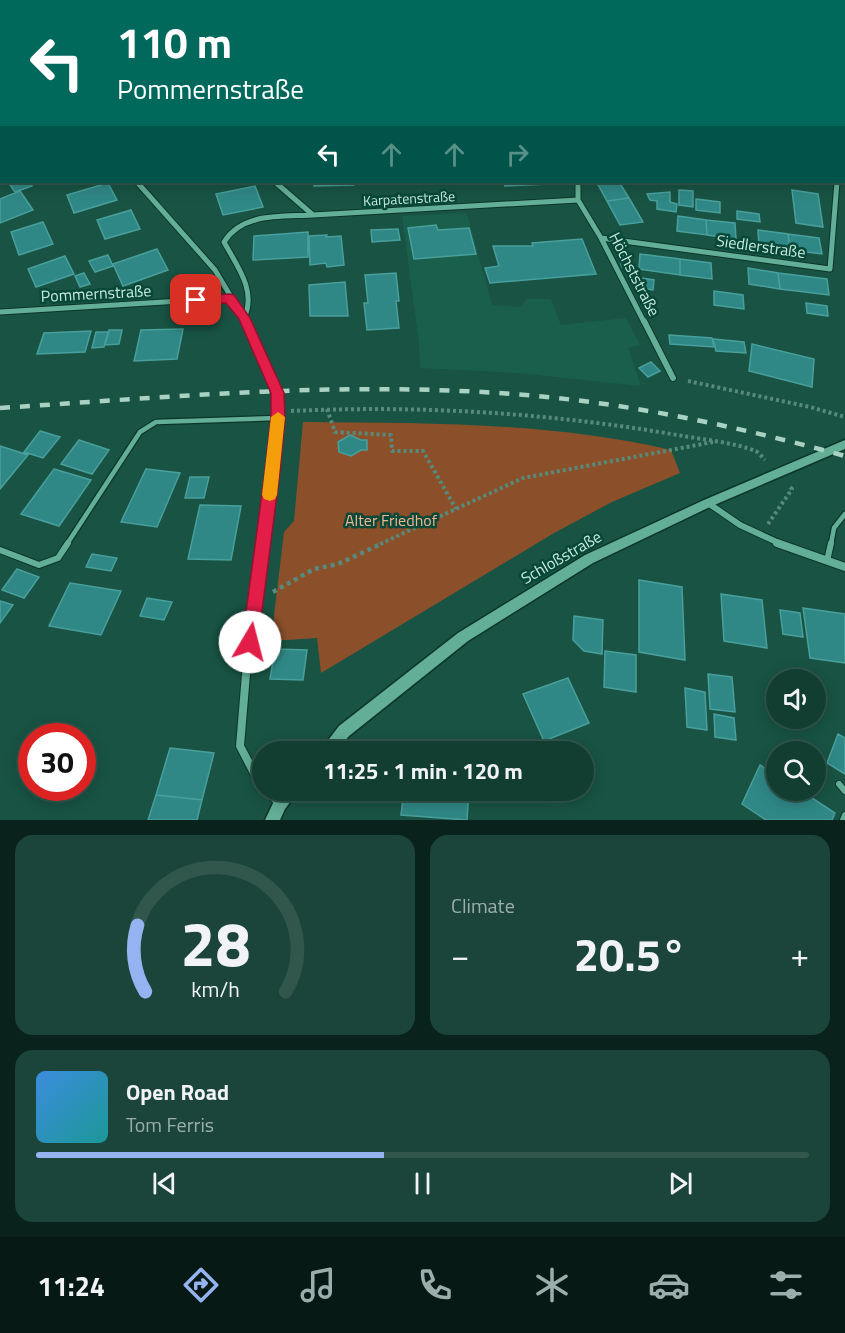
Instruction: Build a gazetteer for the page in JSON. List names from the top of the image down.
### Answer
{
  "streets": {
    "street": [
      "Karpatenstraße",
      "Siedlerstraße",
      "Höchststraße",
      "Pommernstraße",
      "Schloßstraße"
    ]
  },
  "crossings": [
    ["Karpatenstraße", "Höchststraße"],
    ["Siedlerstraße", "Höchststraße"]
  ],
  "parks": ["Alter Friedhof"],
  "page": {
    "turn": ["110 m", "Pommernstraße"],
    "limit": "30",
    "trip": "11:25 · 1 min · 120 m",
    "tile": "Climate",
    "heat": ["−", "20.5°", "+"],
    "song": ["Open Road", "Tom Ferris"],
    "tabs": "11:24",
    "gauge": ["28", "km/h"]
  }
}
